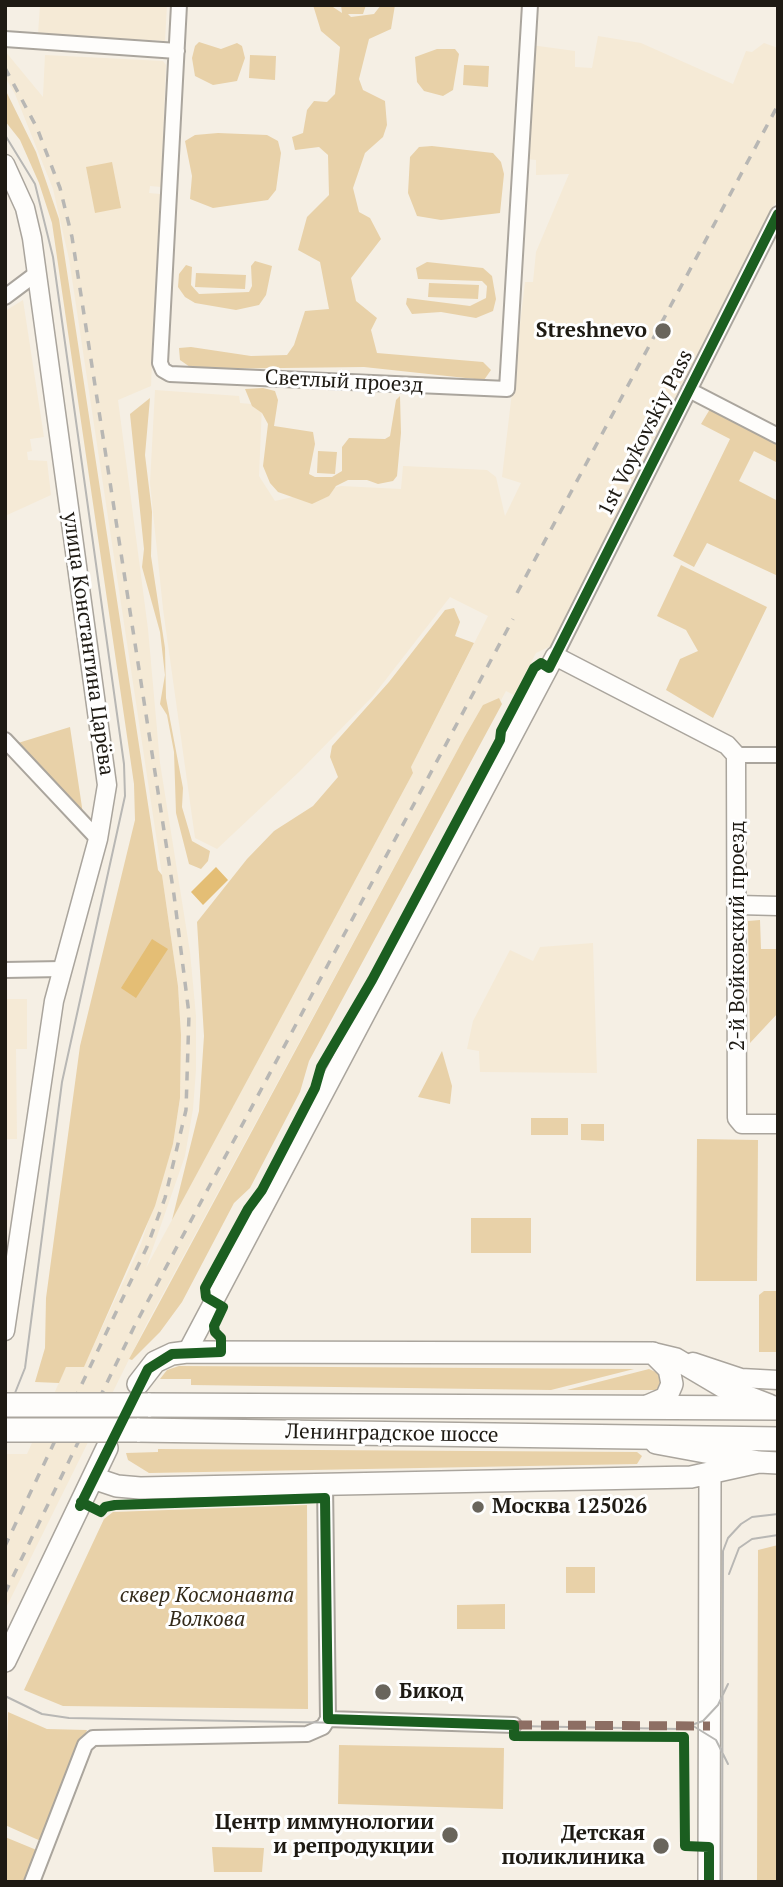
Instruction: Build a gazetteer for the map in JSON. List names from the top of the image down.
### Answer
{
  "streets": {
    "main road": ["Ленинградское шоссе"],
    "street": [
      "Светлый проезд",
      "1st Voykovskiy Pass",
      "улица Константина Царёва",
      "2-й Войковский проезд"
    ]
  },
  "parks": ["сквер Космонавта Волкова"],
  "places": [
    "Streshnevo",
    "Москва 125026",
    "Бикод",
    "Центр иммунологии и репродукции",
    "Детская поликлиника"
  ]
}
